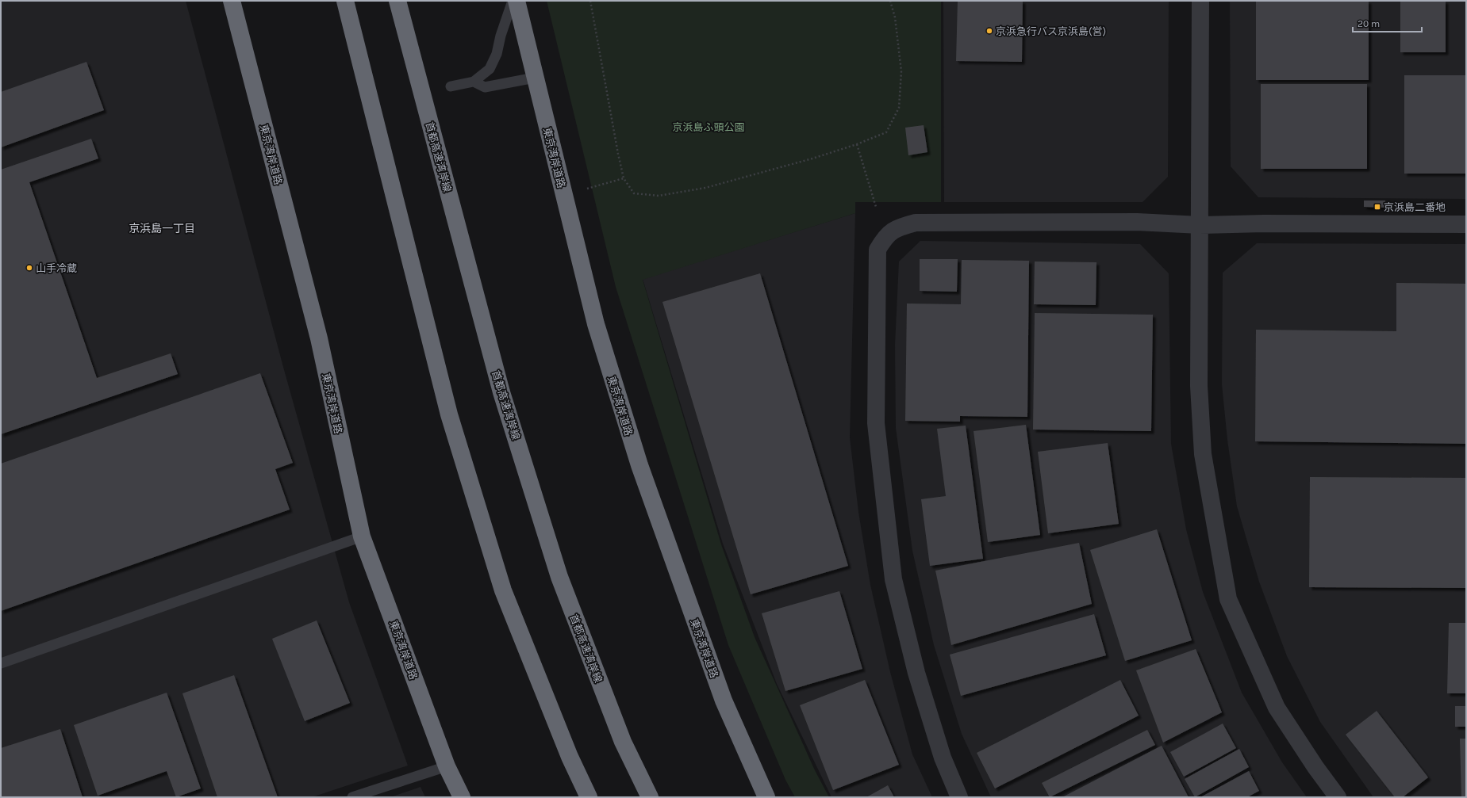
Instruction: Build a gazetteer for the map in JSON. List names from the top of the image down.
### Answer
{
  "streets": {
    "highway": ["東京湾岸道路", "首都高速湾岸線"]
  },
  "districts": ["京浜島一丁目"],
  "parks": ["京浜島ふ頭公園"],
  "places": {
    "other": ["京浜急行バス京浜島(営)", "山手冷蔵"],
    "transit": ["京浜島二番地"]
  },
  "scale_bar": "20 m"
}
